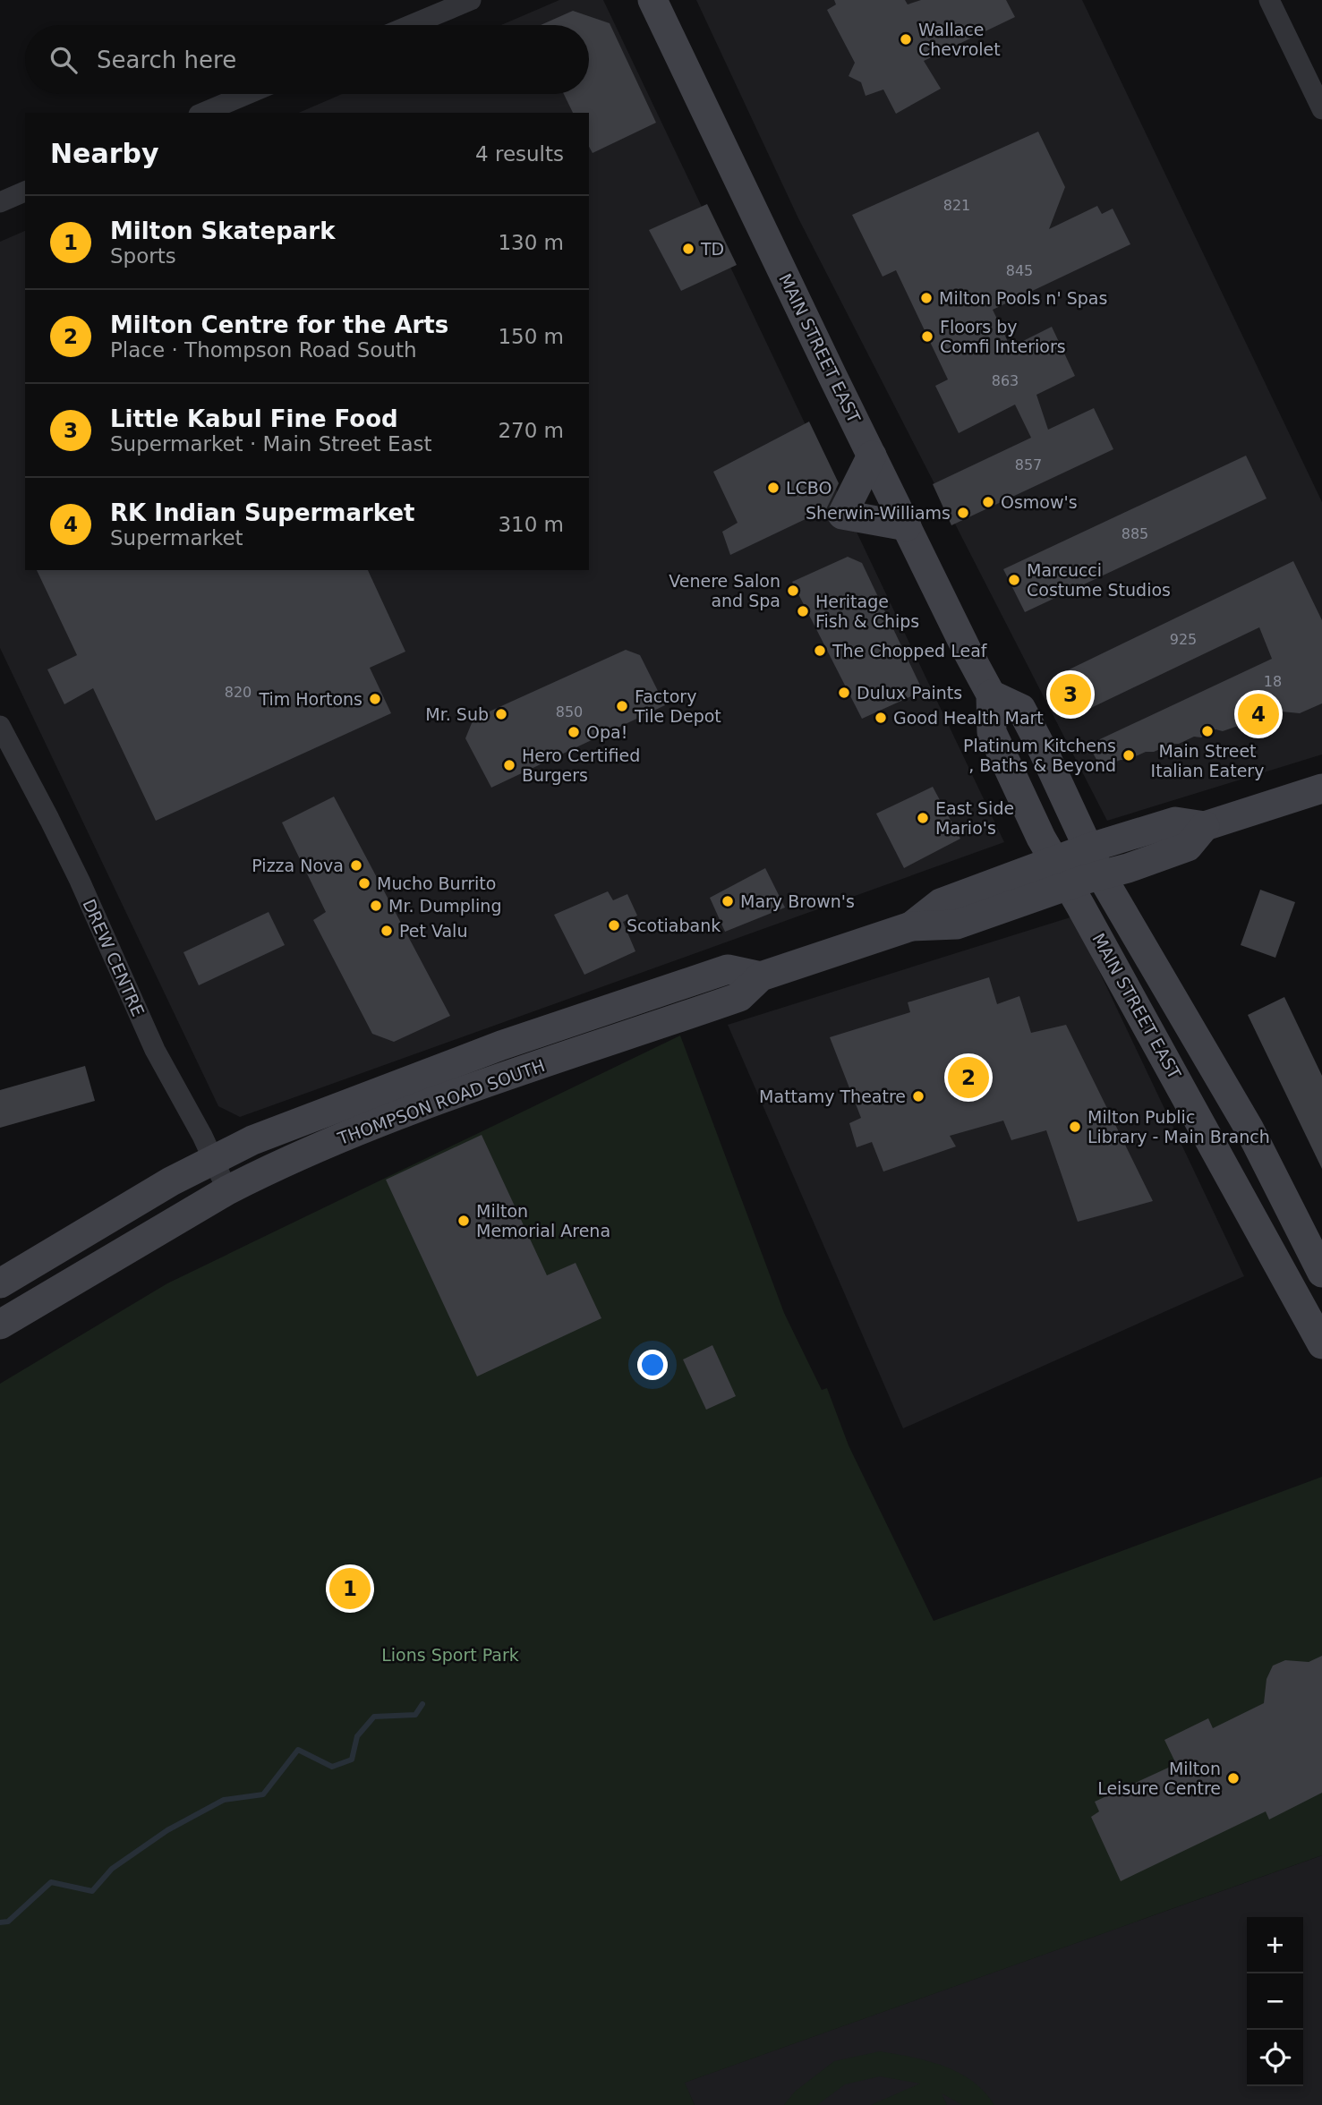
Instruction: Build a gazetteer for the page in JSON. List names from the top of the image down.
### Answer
{
  "streets": {
    "main road": ["MAIN STREET EAST", "THOMPSON ROAD SOUTH"],
    "street": ["DREW CENTRE"]
  },
  "crossings": [
    ["MAIN STREET EAST", "THOMPSON ROAD SOUTH"],
    ["DREW CENTRE", "THOMPSON ROAD SOUTH"]
  ],
  "parks": ["Lions Sport Park"],
  "places": [
    "Wallace Chevrolet",
    "TD",
    "Milton Pools n' Spas",
    "Floors by Comfi Interiors",
    "LCBO",
    "Osmow's",
    "Sherwin-Williams",
    "Marcucci Costume Studios",
    "Venere Salon and Spa",
    "Heritage Fish & Chips",
    "The Chopped Leaf",
    "Dulux Paints",
    "Tim Hortons",
    "Factory Tile Depot",
    "Mr. Sub",
    "Good Health Mart",
    "Main Street Italian Eatery",
    "Opa!",
    "Platinum Kitchens , Baths & Beyond",
    "Hero Certified Burgers",
    "East Side Mario's",
    "Pizza Nova",
    "Mucho Burrito",
    "Mary Brown's",
    "Mr. Dumpling",
    "Scotiabank",
    "Pet Valu",
    "Mattamy Theatre",
    "Milton Public Library - Main Branch",
    "Milton Memorial Arena",
    "Milton Leisure Centre"
  ],
  "house_numbers": [
    "821",
    "845",
    "863",
    "857",
    "885",
    "925",
    "18",
    "820",
    "850"
  ],
  "page": {
    "search": "Search here",
    "heading": ["Nearby", "4 results"],
    "list": [
      {
        "mark": "1",
        "name": "Milton Skatepark",
        "note": "Sports",
        "value": "130 m"
      },
      {
        "mark": "2",
        "name": "Milton Centre for the Arts",
        "note": "Place · Thompson Road South",
        "value": "150 m"
      },
      {
        "mark": "3",
        "name": "Little Kabul Fine Food",
        "note": "Supermarket · Main Street East",
        "value": "270 m"
      },
      {
        "mark": "4",
        "name": "RK Indian Supermarket",
        "note": "Supermarket",
        "value": "310 m"
      }
    ],
    "pins": [
      "3",
      "4",
      "2",
      "1"
    ],
    "map_buttons": ["+", "−"]
  }
}
